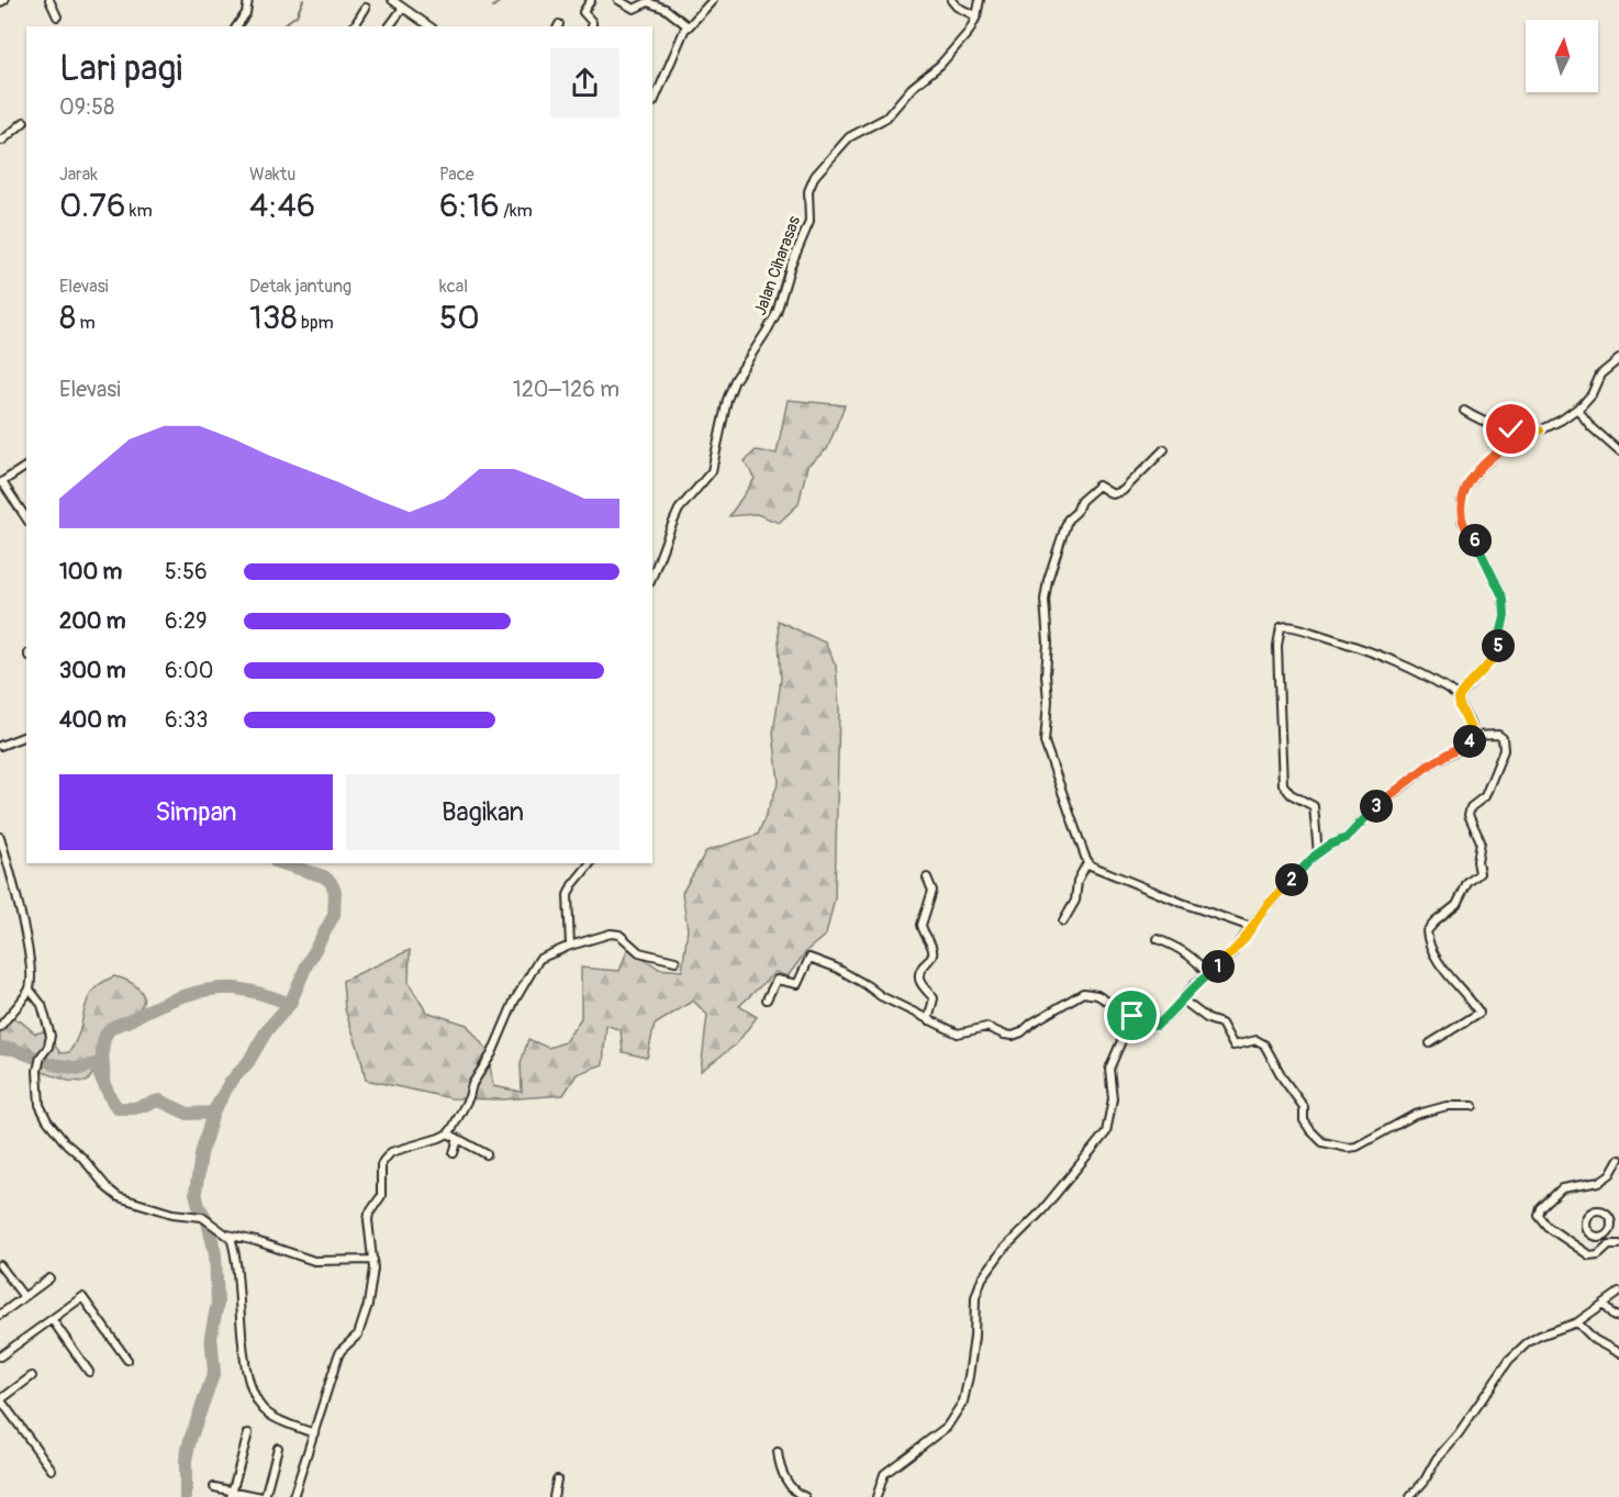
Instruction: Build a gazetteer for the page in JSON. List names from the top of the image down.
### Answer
{
  "streets": {
    "street": ["Jalan Ciharasas"]
  },
  "north": "top",
  "page": {
    "heading": ["Lari pagi", "09:58"],
    "stats": [
      ["Jarak", "0.76 km"],
      ["Waktu", "4:46"],
      ["Pace", "6:16 /km"],
      ["Elevasi", "8 m"],
      ["Detak jantung", "138 bpm"],
      ["kcal", "50"]
    ],
    "chart": ["Elevasi", "120–126 m"],
    "pins": [
      "6",
      "5",
      "4",
      "3",
      "2",
      "1"
    ],
    "list": [
      {
        "name": "100 m",
        "note": "5:56"
      },
      {
        "name": "200 m",
        "note": "6:29"
      },
      {
        "name": "300 m",
        "note": "6:00"
      },
      {
        "name": "400 m",
        "note": "6:33"
      }
    ],
    "buttons": ["Simpan", "Bagikan"]
  }
}
